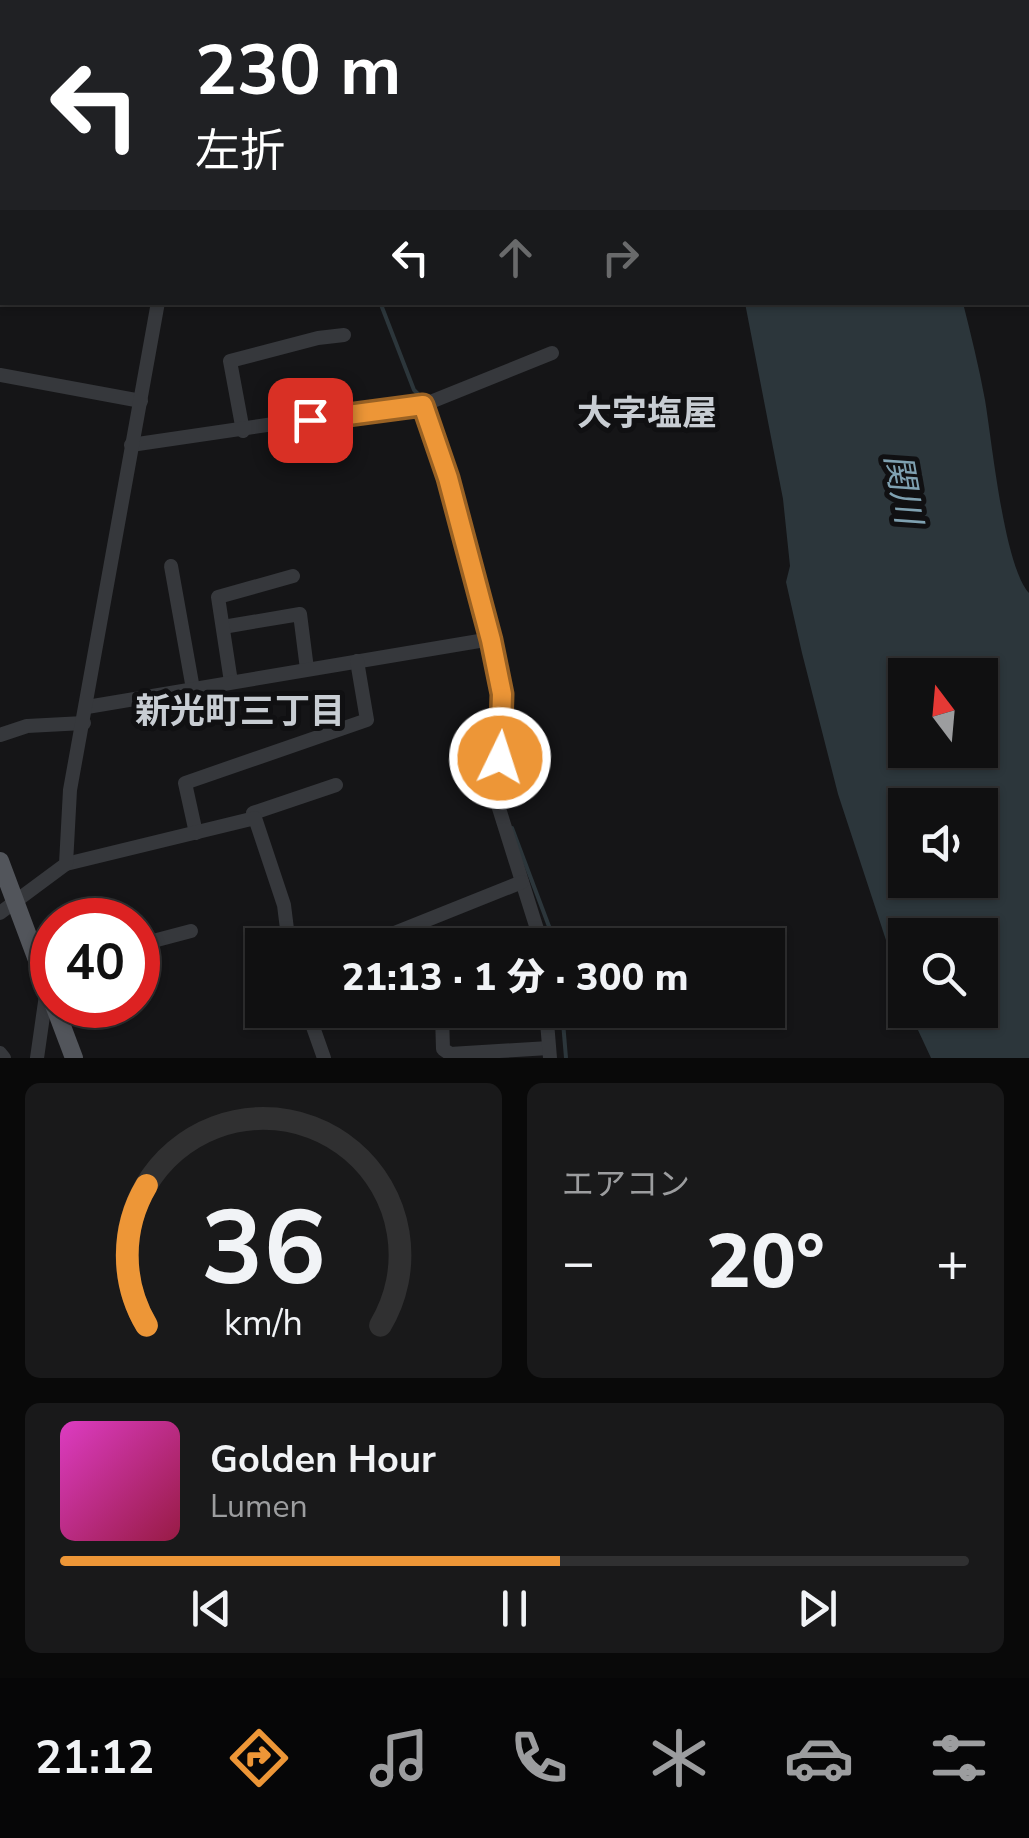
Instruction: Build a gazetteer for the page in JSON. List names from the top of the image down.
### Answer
{
  "districts": ["大字塩屋", "新光町三丁目"],
  "water": ["関川"],
  "north": "top",
  "page": {
    "turn": ["230 m", "左折"],
    "limit": "40",
    "trip": "21:13 · 1 分 · 300 m",
    "tile": "エアコン",
    "heat": ["−", "20°", "+"],
    "song": ["Golden Hour", "Lumen"],
    "tabs": "21:12",
    "gauge": ["36", "km/h"]
  }
}
